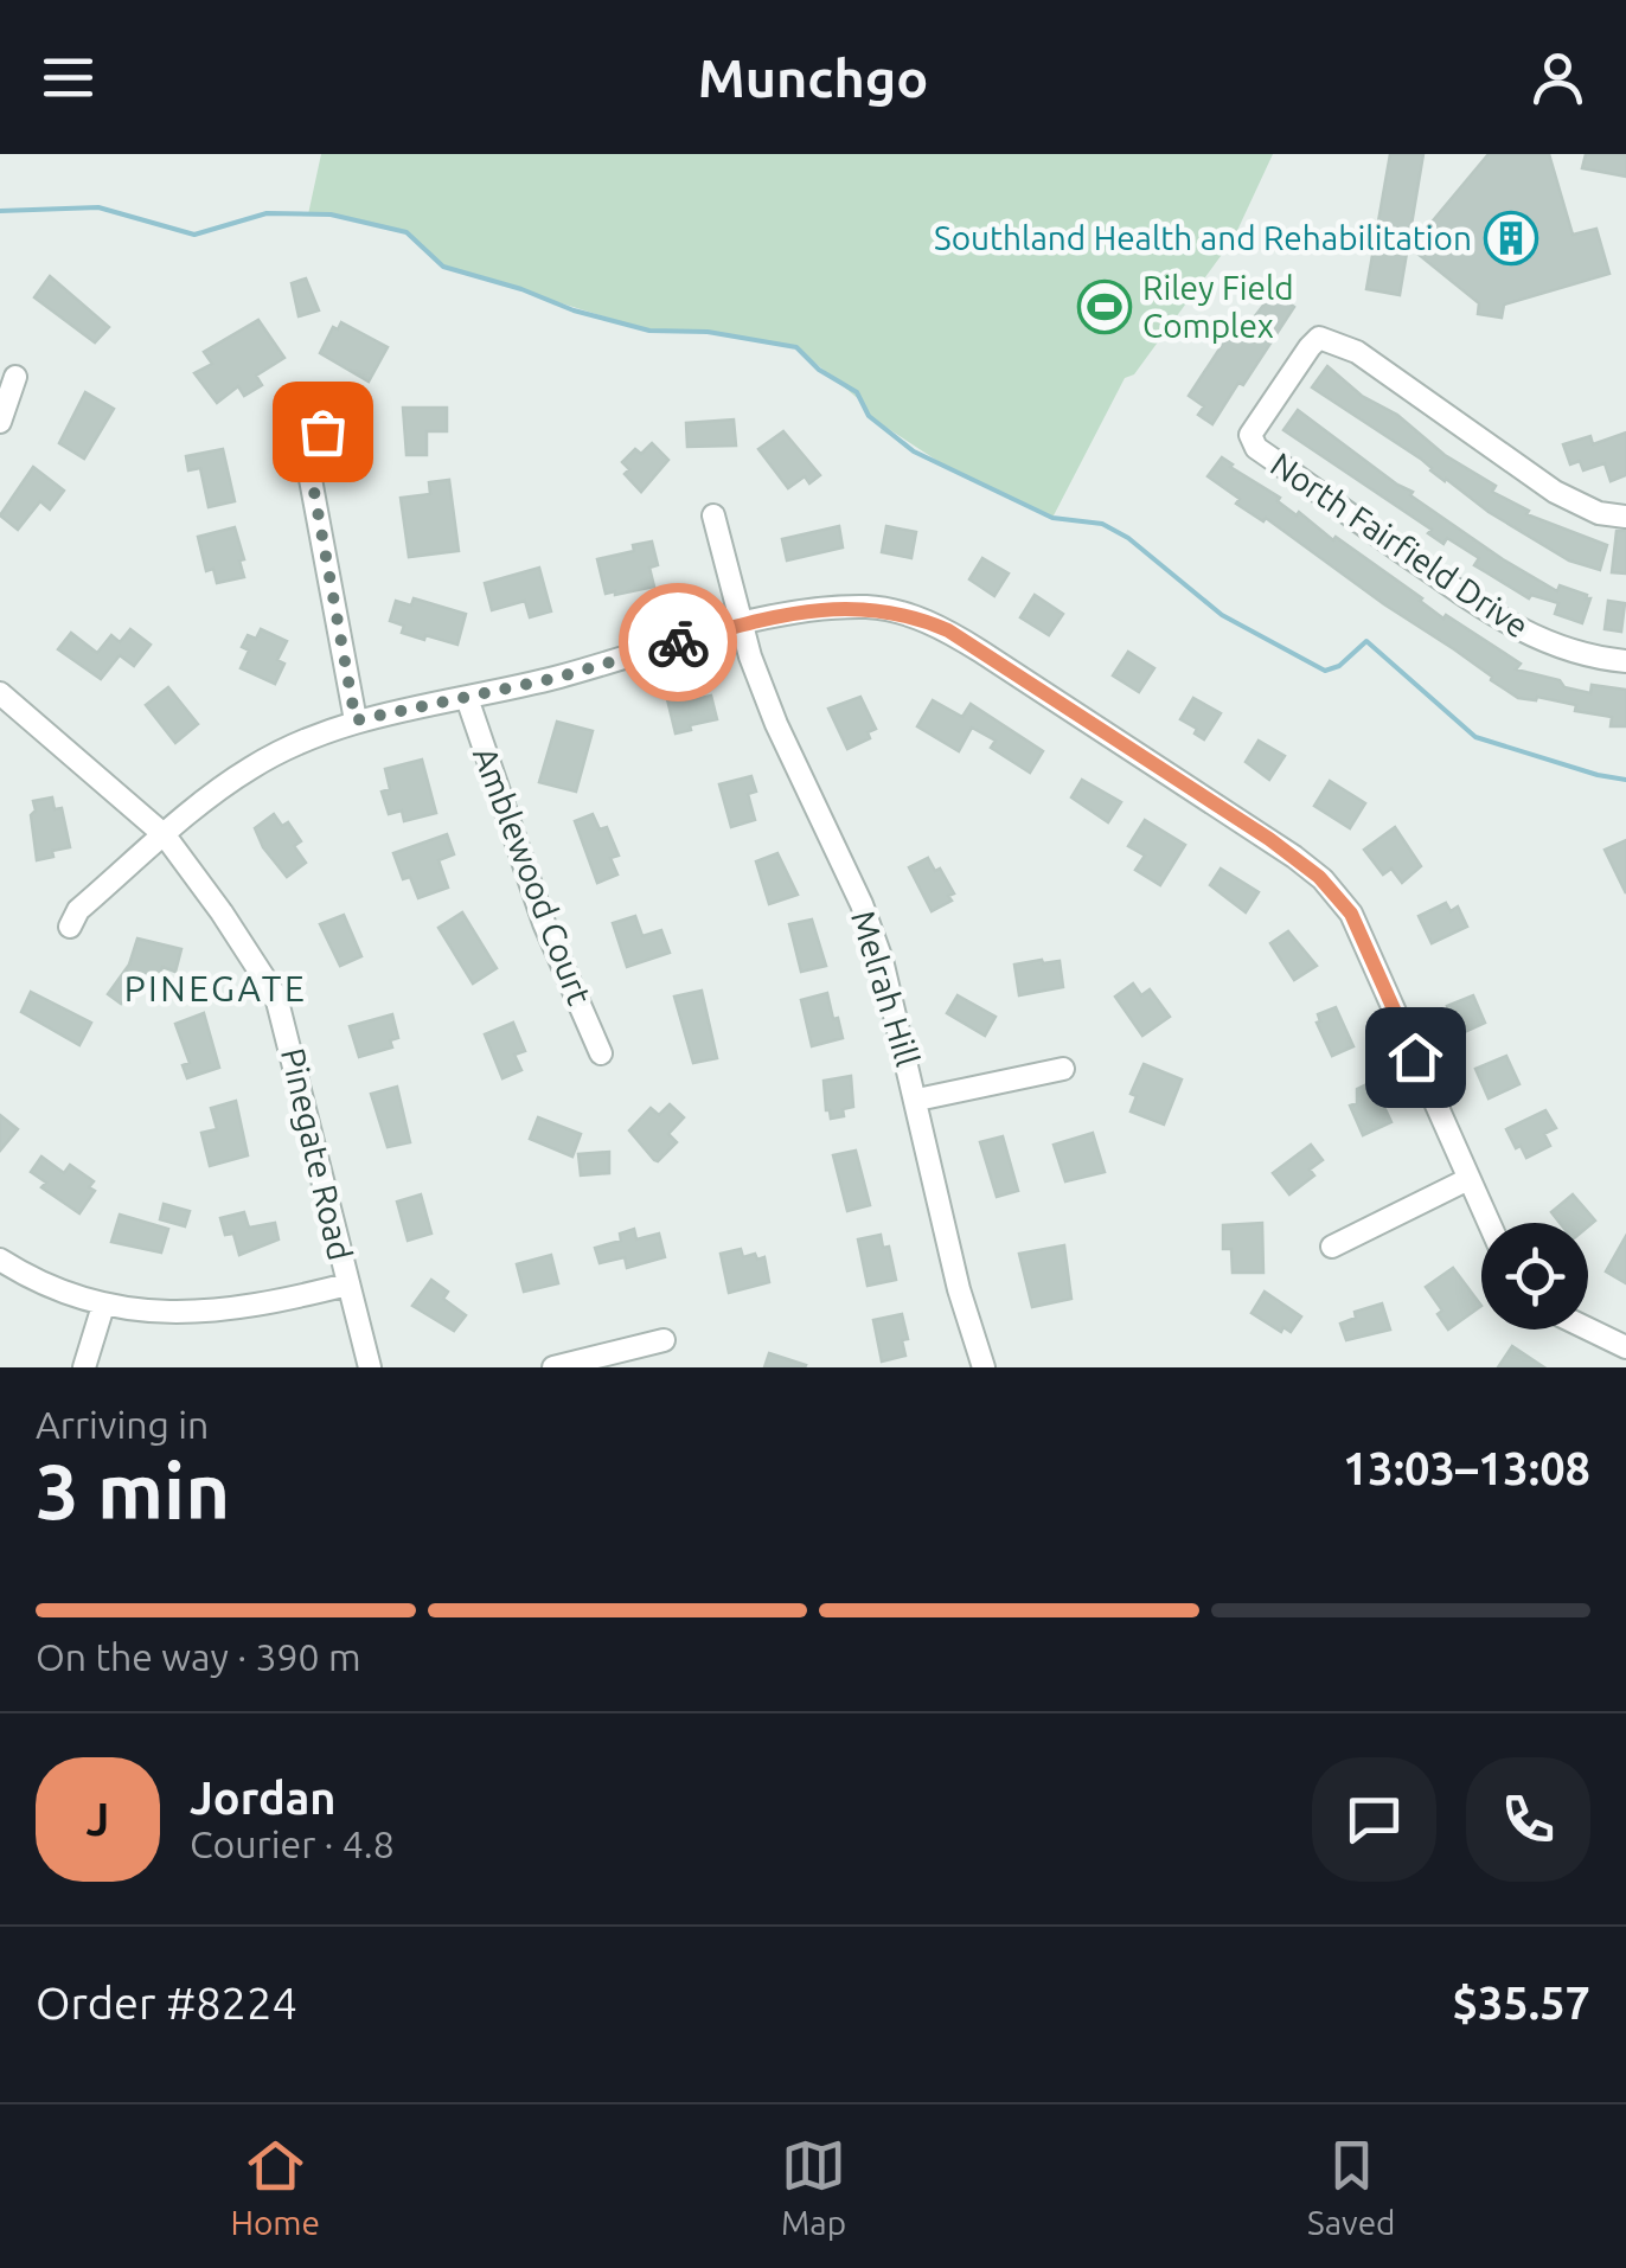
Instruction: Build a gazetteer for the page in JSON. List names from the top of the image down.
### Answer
{
  "streets": {
    "street": [
      "North Fairfield Drive",
      "Amblewood Court",
      "Melrah Hill",
      "Pinegate Road"
    ]
  },
  "districts": ["PINEGATE"],
  "places": {
    "building": ["Southland Health and Rehabilitation"],
    "sports": ["Riley Field Complex"]
  },
  "page": {
    "header": "Munchgo",
    "heading": ["3 min", "Arriving in", "13:03–13:08"],
    "panel": [
      "Jordan",
      "Courier · 4.8",
      "Order #8224",
      "$35.57"
    ],
    "bar": "On the way · 390 m",
    "round": "J",
    "tabs": ["Home", "Map", "Saved"]
  }
}
